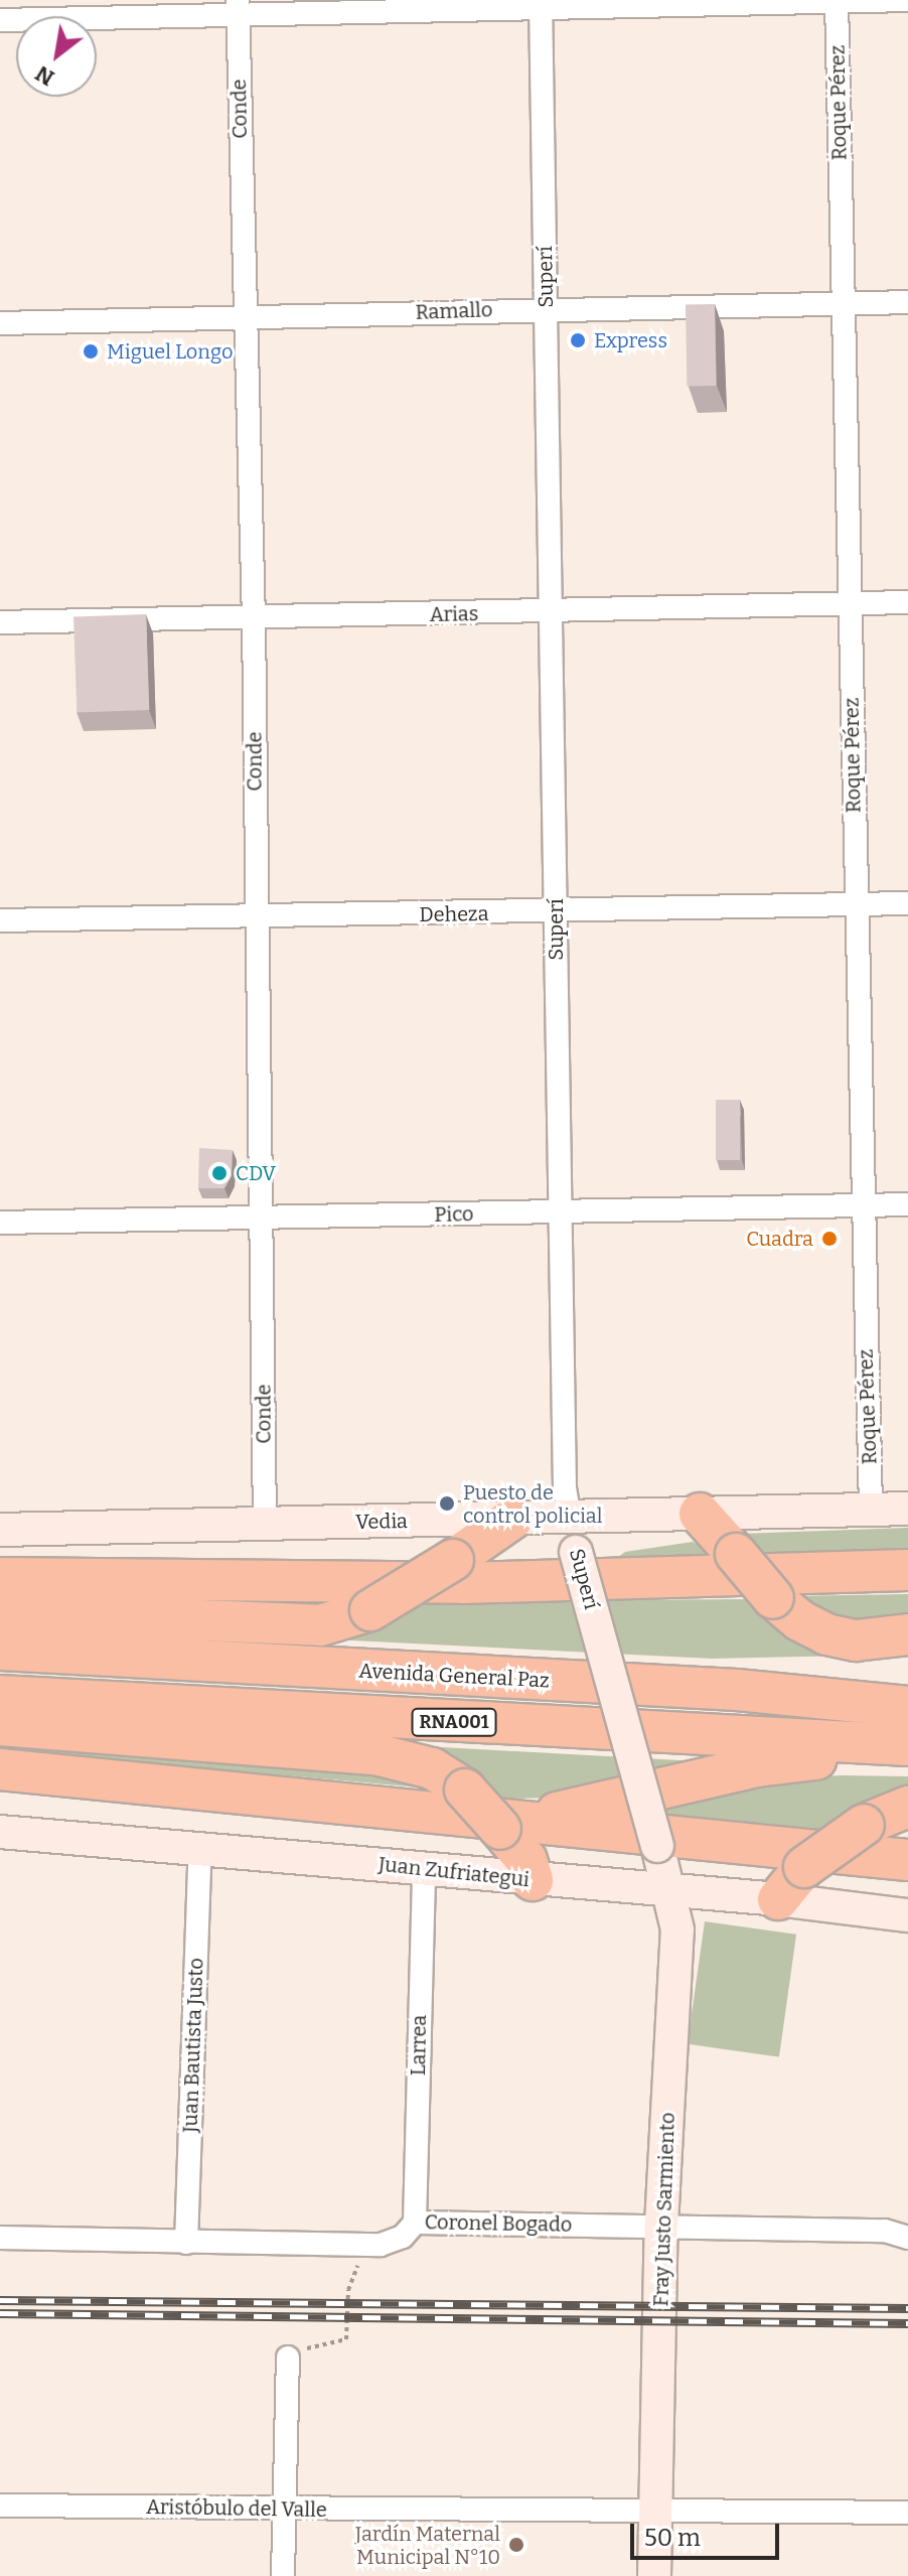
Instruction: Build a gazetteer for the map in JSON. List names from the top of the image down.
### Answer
{
  "streets": {
    "highway": ["Avenida General Paz", "RNA001"],
    "street": [
      "Roque Pérez",
      "Conde",
      "Superí",
      "Ramallo",
      "Arias",
      "Deheza",
      "Pico",
      "Vedia",
      "Juan Zufriategui",
      "Juan Bautista Justo",
      "Larrea",
      "Fray Justo Sarmiento",
      "Coronel Bogado",
      "Aristóbulo del Valle"
    ]
  },
  "crossings": [
    ["Roque Pérez", "Ramallo"],
    ["Roque Pérez", "Arias"],
    ["Roque Pérez", "Deheza"],
    ["Roque Pérez", "Pico"],
    ["Roque Pérez", "Vedia"],
    ["Conde", "Ramallo"],
    ["Conde", "Arias"],
    ["Conde", "Deheza"],
    ["Conde", "Pico"],
    ["Conde", "Vedia"],
    ["Superí", "Ramallo"],
    ["Superí", "Arias"],
    ["Superí", "Deheza"],
    ["Superí", "Pico"],
    ["Superí", "Vedia"],
    ["Superí", "Fray Justo Sarmiento"],
    ["Juan Zufriategui", "Juan Bautista Justo"],
    ["Juan Zufriategui", "Larrea"],
    ["Juan Zufriategui", "Fray Justo Sarmiento"],
    ["Juan Bautista Justo", "Coronel Bogado"],
    ["Larrea", "Coronel Bogado"],
    ["Fray Justo Sarmiento", "Coronel Bogado"],
    ["Fray Justo Sarmiento", "Aristóbulo del Valle"]
  ],
  "places": [
    "Express",
    "Miguel Longo",
    "CDV",
    "Cuadra",
    "Puesto de control policial",
    "Jardín Maternal Municipal N°10"
  ],
  "scale_bar": "50 m",
  "north": "bottom left"
}
